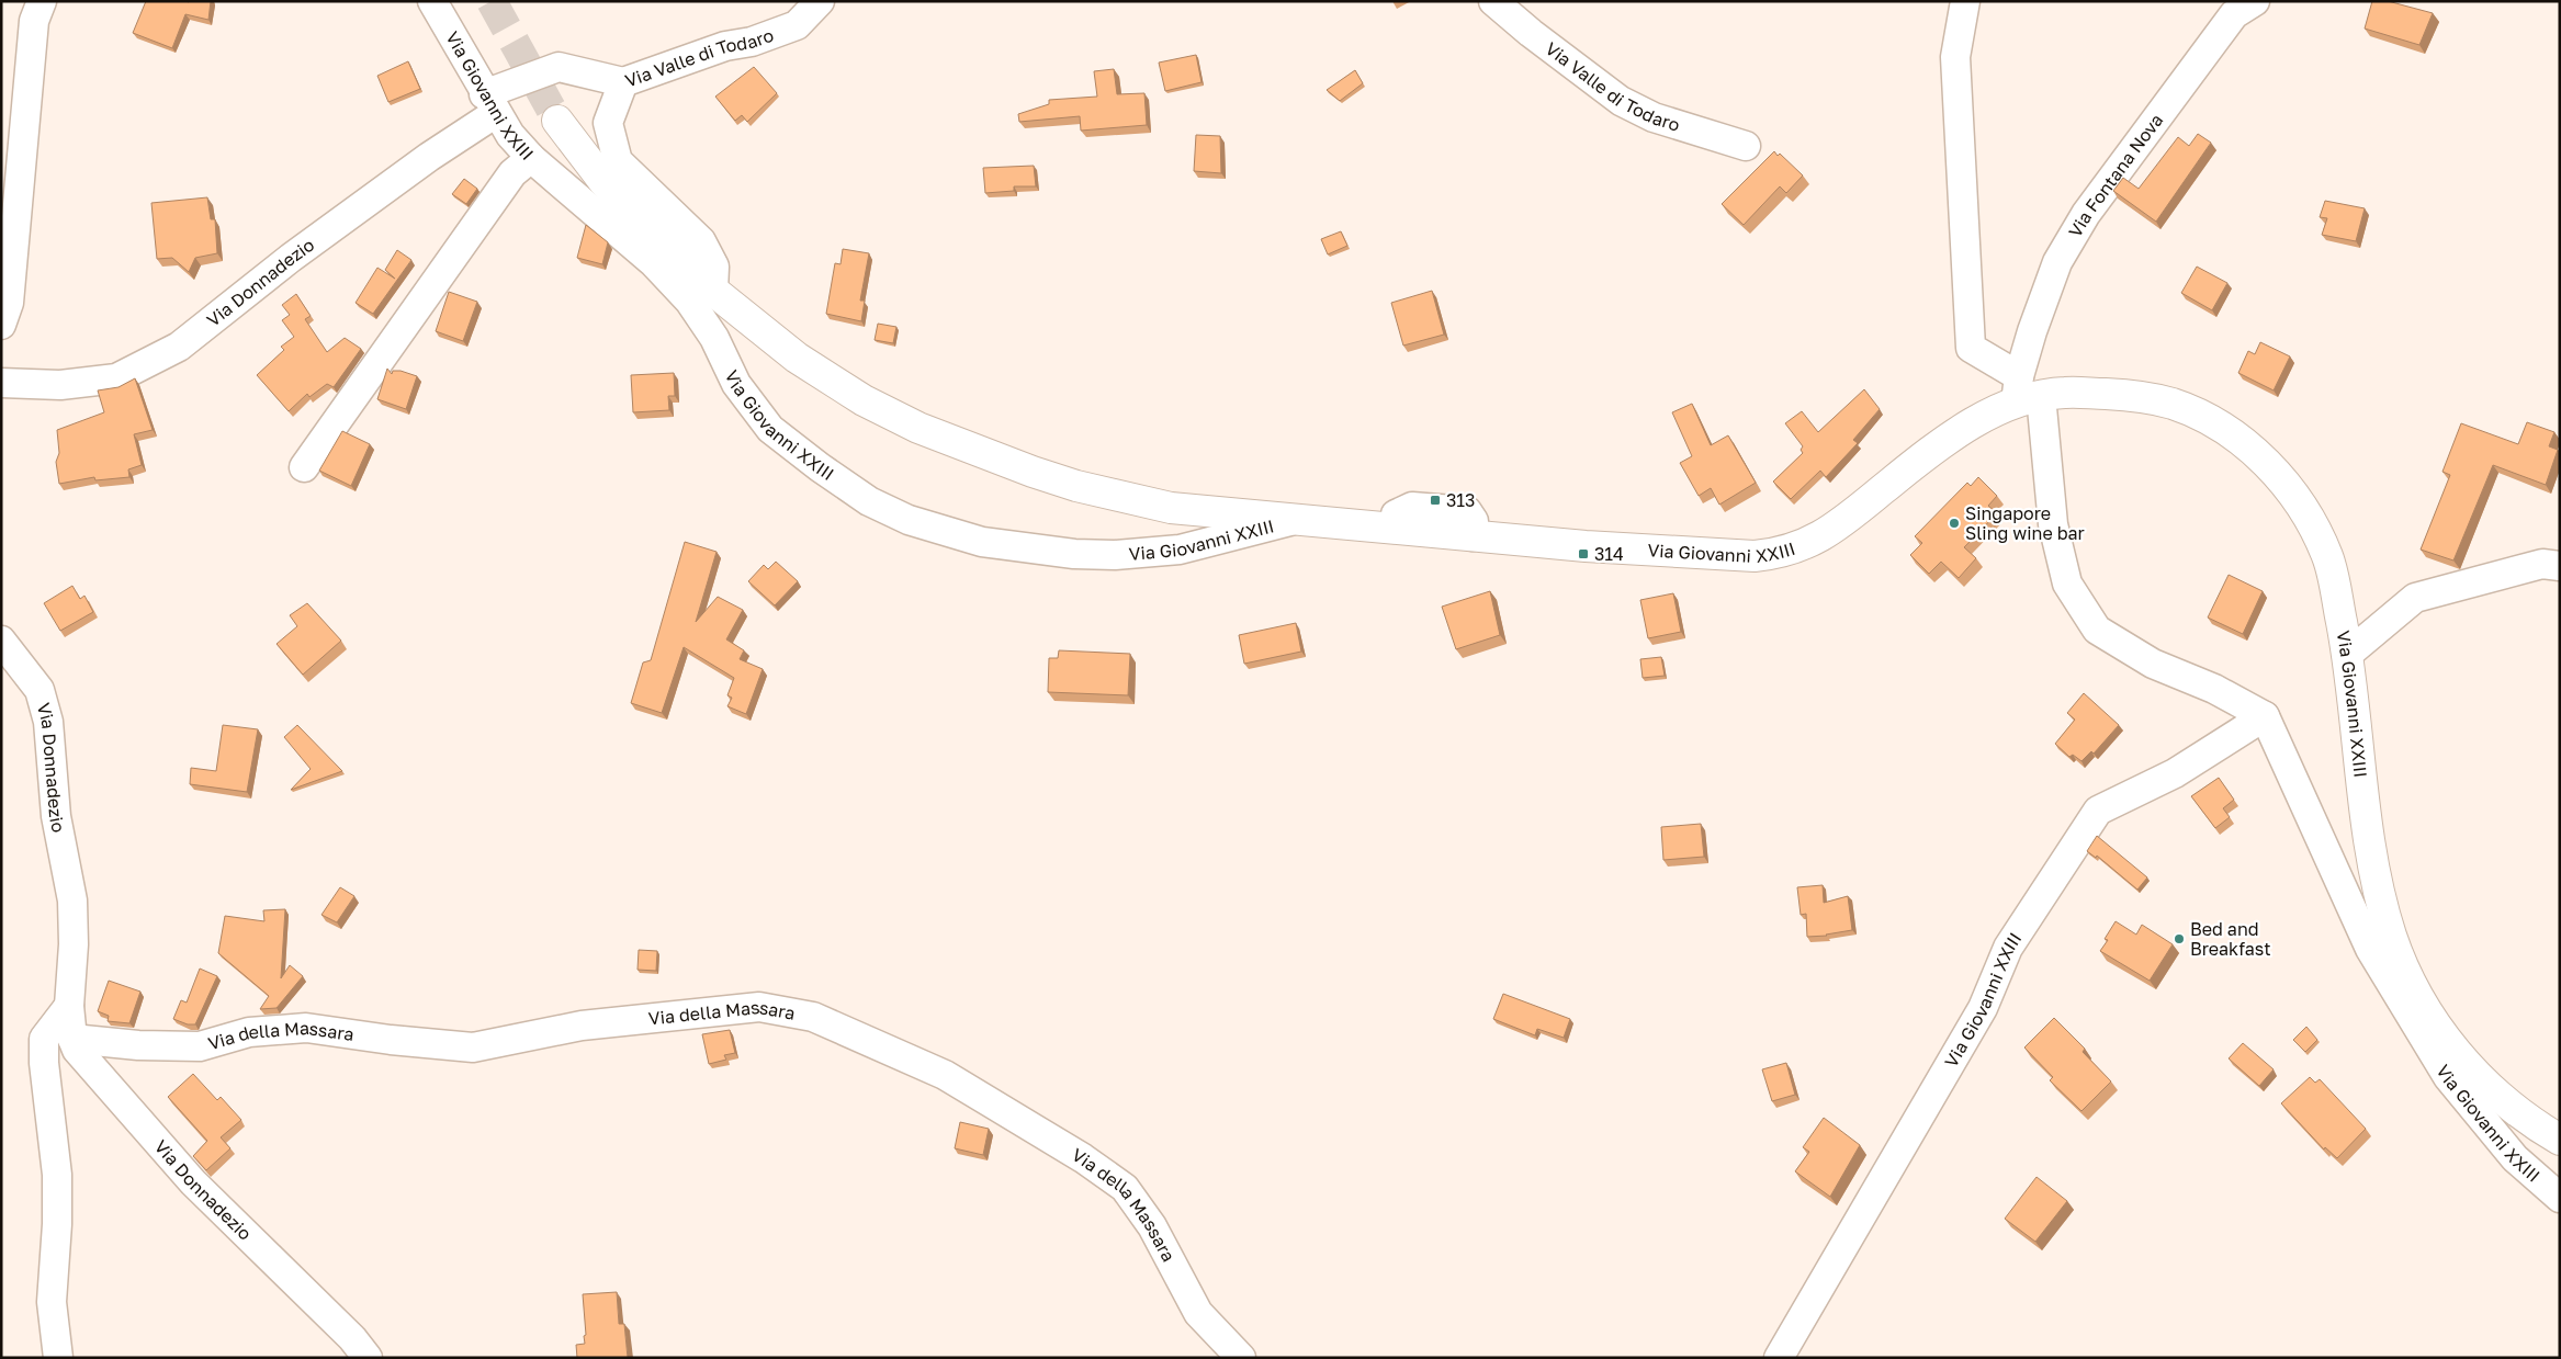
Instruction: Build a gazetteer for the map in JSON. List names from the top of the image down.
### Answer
{
  "streets": {
    "main road": ["Via Giovanni XXIII"],
    "street": [
      "Via Valle di Todaro",
      "Via Fontana Nova",
      "Via Donnadezio",
      "Via della Massara"
    ]
  },
  "crossings": [
    ["Via Valle di Todaro", "Via Giovanni XXIII"],
    ["Via Valle di Todaro", "Via Donnadezio"],
    ["Via Giovanni XXIII", "Via Fontana Nova"],
    ["Via Giovanni XXIII", "Via Donnadezio"],
    ["Via Donnadezio", "Via della Massara"]
  ],
  "places": {
    "transit": ["313", "314"],
    "other": ["Singapore Sling wine bar", "Bed and Breakfast"]
  }
}
